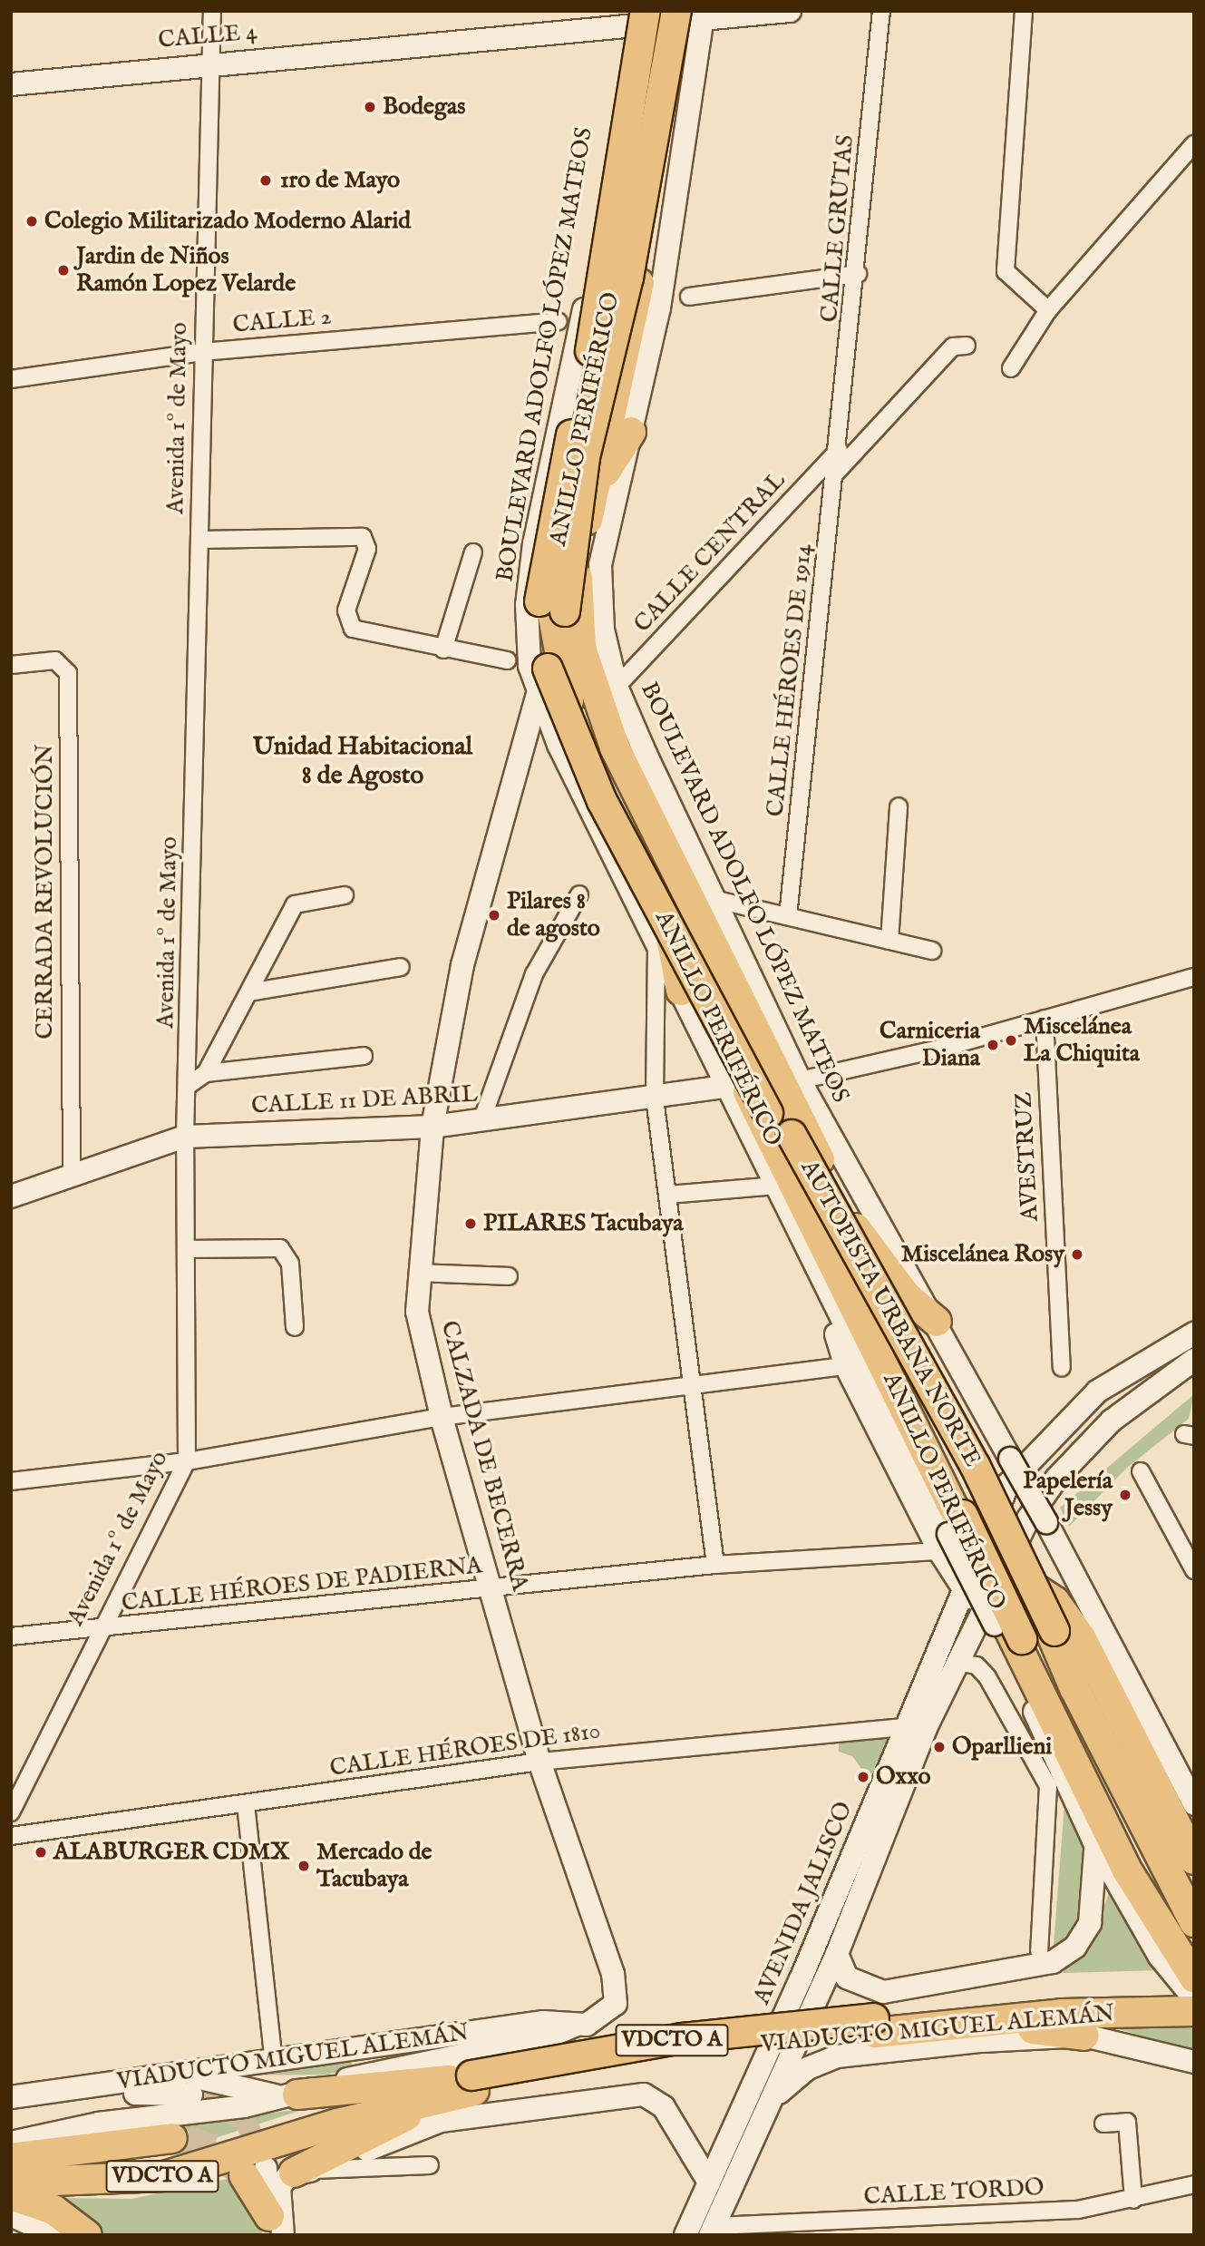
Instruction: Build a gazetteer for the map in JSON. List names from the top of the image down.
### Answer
{
  "streets": {
    "highway": [
      "ANILLO PERIFÉRICO",
      "AUTOPISTA URBANA NORTE",
      "VIADUCTO MIGUEL ALEMÁN",
      "VDCTO A"
    ],
    "main road": [
      "CALLE 4",
      "BOULEVARD ADOLFO LÓPEZ MATEOS",
      "CALLE 11 DE ABRIL",
      "CALZADA DE BECERRA",
      "AVENIDA JALISCO"
    ],
    "street": [
      "CALLE GRUTAS",
      "CALLE 2",
      "Avenida 1º de Mayo",
      "CALLE CENTRAL",
      "CALLE HÉROES DE 1914",
      "CERRADA REVOLUCIÓN",
      "AVESTRUZ",
      "CALLE HÉROES DE PADIERNA",
      "CALLE HÉROES DE 1810",
      "CALLE TORDO"
    ]
  },
  "crossings": [
    ["CALLE 4", "BOULEVARD ADOLFO LÓPEZ MATEOS"],
    ["CALLE 4", "Avenida 1º de Mayo"],
    ["CALLE 4", "ANILLO PERIFÉRICO"],
    ["CALLE 4", "AUTOPISTA URBANA NORTE"],
    ["CALLE GRUTAS", "CALLE CENTRAL"],
    ["CALLE GRUTAS", "CALLE HÉROES DE 1914"],
    ["CALLE 2", "Avenida 1º de Mayo"],
    ["BOULEVARD ADOLFO LÓPEZ MATEOS", "ANILLO PERIFÉRICO"],
    ["BOULEVARD ADOLFO LÓPEZ MATEOS", "CALLE CENTRAL"],
    ["BOULEVARD ADOLFO LÓPEZ MATEOS", "AUTOPISTA URBANA NORTE"],
    ["BOULEVARD ADOLFO LÓPEZ MATEOS", "CALZADA DE BECERRA"],
    ["BOULEVARD ADOLFO LÓPEZ MATEOS", "AVENIDA JALISCO"],
    ["Avenida 1º de Mayo", "CALLE 11 DE ABRIL"],
    ["Avenida 1º de Mayo", "CALLE HÉROES DE PADIERNA"],
    ["ANILLO PERIFÉRICO", "AUTOPISTA URBANA NORTE"],
    ["ANILLO PERIFÉRICO", "CALLE HÉROES DE PADIERNA"],
    ["ANILLO PERIFÉRICO", "AVENIDA JALISCO"],
    ["ANILLO PERIFÉRICO", "VIADUCTO MIGUEL ALEMÁN"],
    ["CALLE CENTRAL", "CALLE HÉROES DE 1914"],
    ["CERRADA REVOLUCIÓN", "CALLE 11 DE ABRIL"],
    ["CALLE 11 DE ABRIL", "CALZADA DE BECERRA"],
    ["CALZADA DE BECERRA", "CALLE HÉROES DE PADIERNA"],
    ["CALZADA DE BECERRA", "CALLE HÉROES DE 1810"],
    ["CALZADA DE BECERRA", "VIADUCTO MIGUEL ALEMÁN"],
    ["CALLE HÉROES DE 1810", "AVENIDA JALISCO"],
    ["AVENIDA JALISCO", "VIADUCTO MIGUEL ALEMÁN"],
    ["AVENIDA JALISCO", "CALLE TORDO"]
  ],
  "districts": ["Unidad Habitacional 8 de Agosto"],
  "places": [
    "Bodegas",
    "1ro de Mayo",
    "Colegio Militarizado Moderno Alarid",
    "Jardin de Niños Ramón Lopez Velarde",
    "Pilares 8 de agosto",
    "Miscelánea La Chiquita",
    "Carniceria Diana",
    "PILARES Tacubaya",
    "Miscelánea Rosy",
    "Papelería Jessy",
    "Oparllieni",
    "Oxxo",
    "ALABURGER CDMX",
    "Mercado de Tacubaya"
  ]
}
